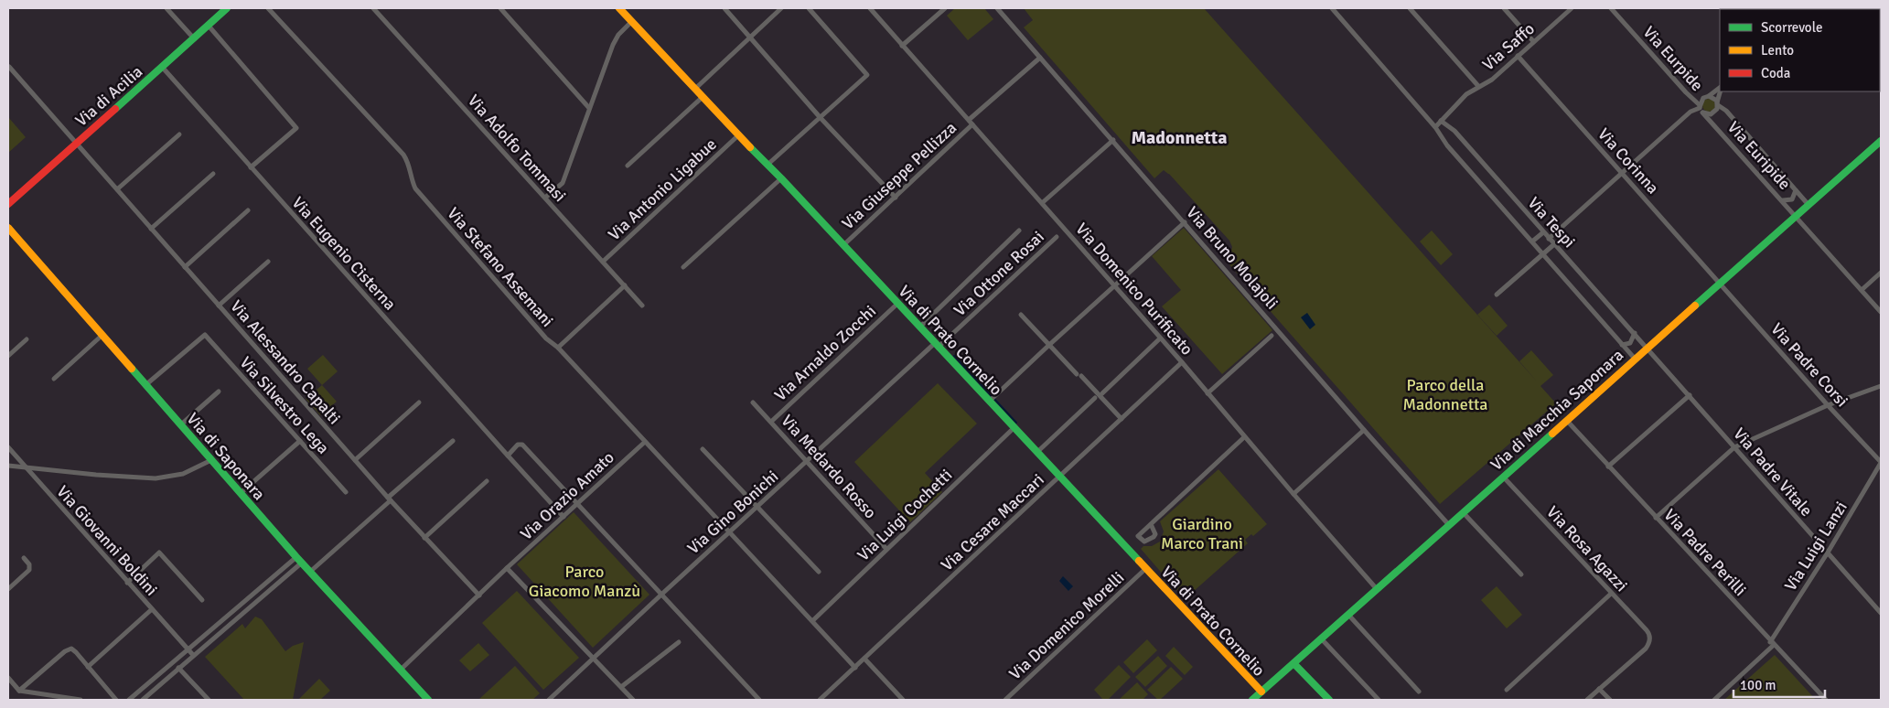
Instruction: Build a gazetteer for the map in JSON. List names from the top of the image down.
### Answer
{
  "streets": {
    "street": [
      "Via Saffo",
      "Via Eurpide",
      "Via di Acilia",
      "Via Adolfo Tommasi",
      "Via Euripide",
      "Via Corinna",
      "Via Giuseppe Pellizza",
      "Via Antonio Ligabue",
      "Via Tespi",
      "Via Eugenio Cisterna",
      "Via Bruno Molajoli",
      "Via Stefano Assemani",
      "Via Ottone Rosai",
      "Via Domenico Purificato",
      "Via di Prato Cornelio",
      "Via Arnaldo Zocchi",
      "Via Alessandro Capalti",
      "Via Padre Corsi",
      "Via Silvestro Lega",
      "Via di Macchia Saponara",
      "Via di Saponara",
      "Via Medardo Rosso",
      "Via Padre Vitale",
      "Via Orazio Amato",
      "Via Gino Bonichi",
      "Via Luigi Cochetti",
      "Via Cesare Maccari",
      "Via Giovanni Boldini",
      "Via Luigi Lanzi",
      "Via Rosa Agazzi",
      "Via Padre Perilli",
      "Via Domenico Morelli"
    ]
  },
  "crossings": [
    ["Via Saffo", "Via Corinna"],
    ["Via Saffo", "Via Tespi"],
    ["Via Eurpide", "Via Euripide"],
    ["Via di Acilia", "Via Eugenio Cisterna"],
    ["Via di Acilia", "Via Alessandro Capalti"],
    ["Via Adolfo Tommasi", "Via Antonio Ligabue"],
    ["Via Euripide", "Via di Macchia Saponara"],
    ["Via Corinna", "Via Padre Corsi"],
    ["Via Corinna", "Via di Macchia Saponara"],
    ["Via Giuseppe Pellizza", "Via Domenico Purificato"],
    ["Via Giuseppe Pellizza", "Via di Prato Cornelio"],
    ["Via Antonio Ligabue", "Via di Prato Cornelio"],
    ["Via Tespi", "Via di Macchia Saponara"],
    ["Via Tespi", "Via Padre Vitale"],
    ["Via Eugenio Cisterna", "Via Orazio Amato"],
    ["Via Bruno Molajoli", "Via di Macchia Saponara"],
    ["Via Stefano Assemani", "Via Orazio Amato"],
    ["Via Stefano Assemani", "Via Gino Bonichi"],
    ["Via Ottone Rosai", "Via di Prato Cornelio"],
    ["Via Ottone Rosai", "Via Gino Bonichi"],
    ["Via Domenico Purificato", "Via di Macchia Saponara"],
    ["Via Domenico Purificato", "Via Cesare Maccari"],
    ["Via di Prato Cornelio", "Via Arnaldo Zocchi"],
    ["Via di Prato Cornelio", "Via di Macchia Saponara"],
    ["Via di Prato Cornelio", "Via Gino Bonichi"],
    ["Via di Prato Cornelio", "Via Luigi Cochetti"],
    ["Via di Prato Cornelio", "Via Cesare Maccari"],
    ["Via di Prato Cornelio", "Via Domenico Morelli"],
    ["Via Arnaldo Zocchi", "Via Medardo Rosso"],
    ["Via Alessandro Capalti", "Via Orazio Amato"],
    ["Via Padre Corsi", "Via di Macchia Saponara"],
    ["Via Padre Corsi", "Via Luigi Lanzi"],
    ["Via Silvestro Lega", "Via di Saponara"],
    ["Via di Macchia Saponara", "Via Padre Vitale"],
    ["Via di Macchia Saponara", "Via Rosa Agazzi"],
    ["Via di Macchia Saponara", "Via Padre Perilli"],
    ["Via di Saponara", "Via Orazio Amato"],
    ["Via Medardo Rosso", "Via Gino Bonichi"],
    ["Via Medardo Rosso", "Via Luigi Cochetti"],
    ["Via Padre Vitale", "Via Luigi Lanzi"],
    ["Via Luigi Lanzi", "Via Padre Perilli"]
  ],
  "districts": ["Madonnetta"],
  "parks": ["Parco della Madonnetta", "Giardino Marco Trani", "Parco Giacomo Manzù"],
  "legend": ["Scorrevole", "Lento", "Coda"],
  "scale_bar": "100 m"
}
